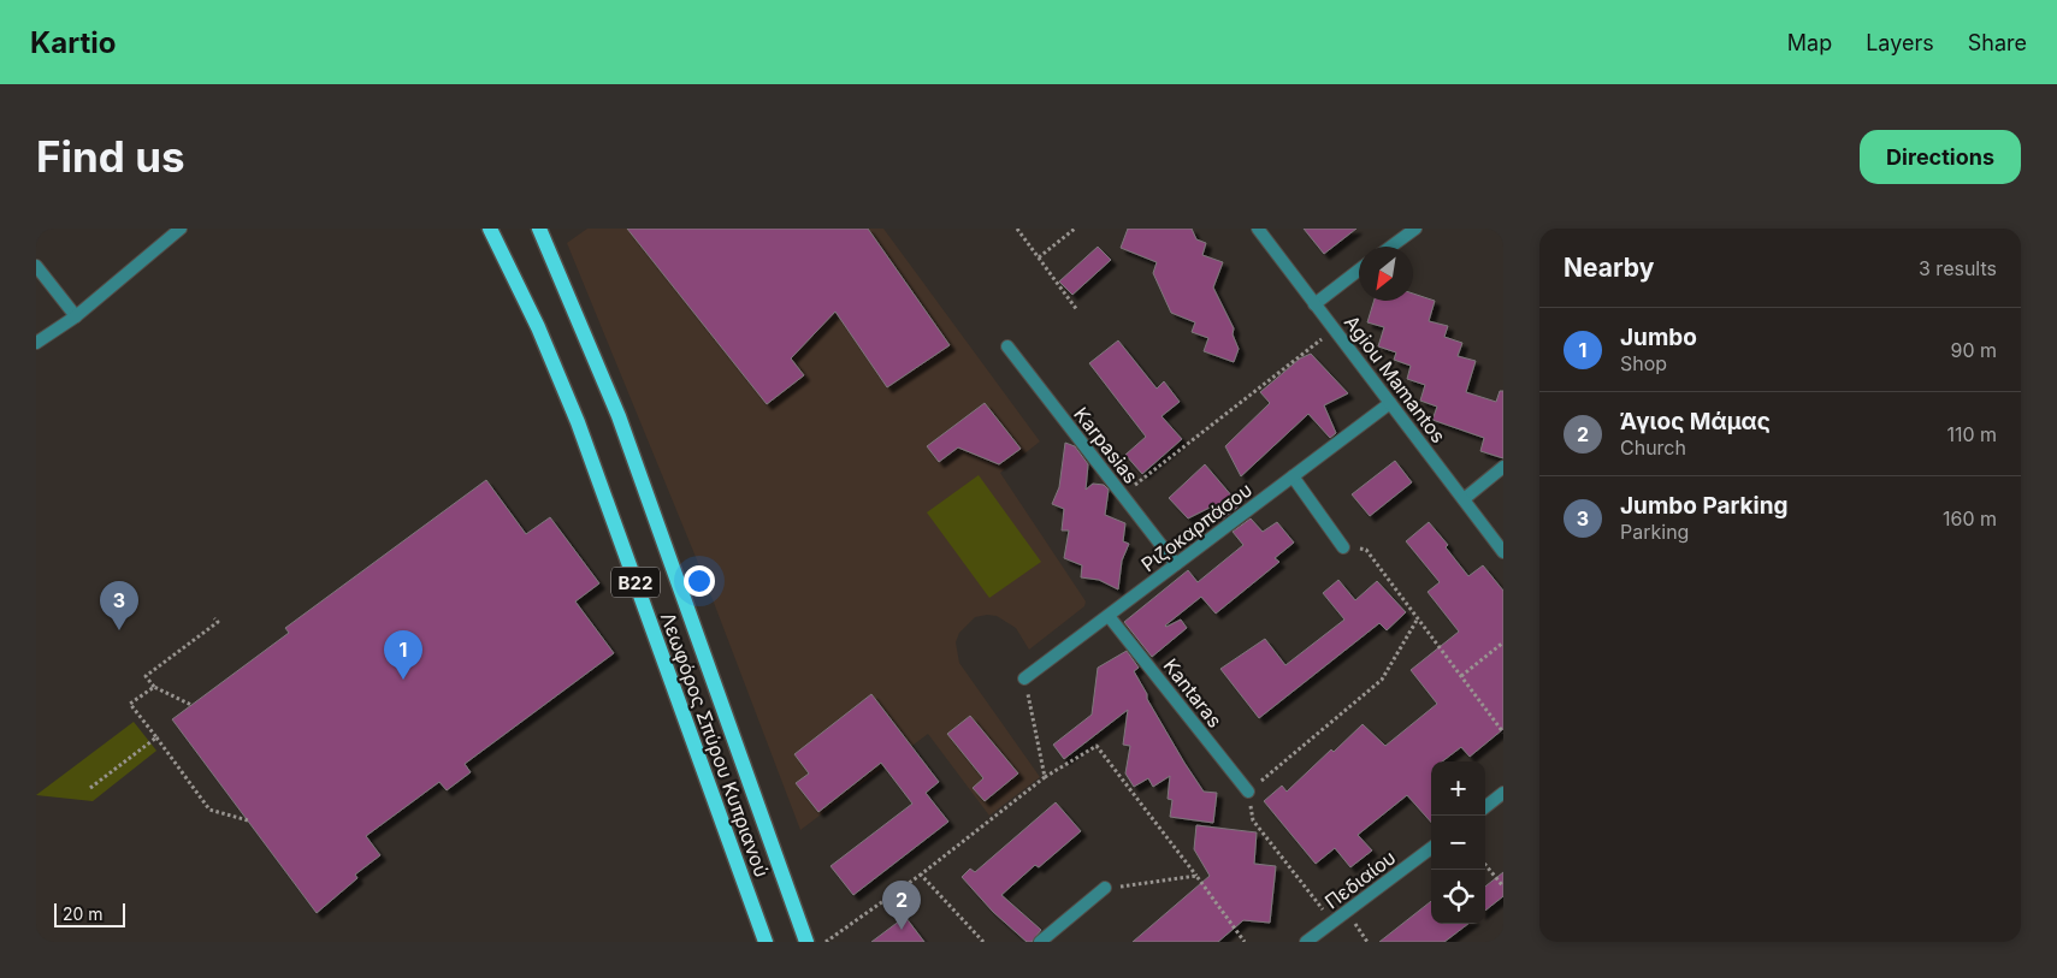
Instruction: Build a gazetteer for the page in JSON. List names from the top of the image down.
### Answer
{
  "streets": {
    "main road": ["B22", "Λεωφόρος Σπύρου Κυπριανού"],
    "street": [
      "Agiou Mamantos",
      "Karpasias",
      "Ριζοκαρπάσου",
      "Kantaras",
      "Πεδιαίου"
    ]
  },
  "crossings": [
    ["Agiou Mamantos", "Ριζοκαρπάσου"],
    ["Karpasias", "Ριζοκαρπάσου"],
    ["Ριζοκαρπάσου", "Kantaras"]
  ],
  "scale_bar": "20 m",
  "north": "bottom left",
  "page": {
    "header": "Kartio",
    "nav": ["Map", "Layers", "Share"],
    "buttons": "Directions",
    "title": "Find us",
    "heading": ["Nearby", "3 results"],
    "list": [
      {
        "mark": "1",
        "name": "Jumbo",
        "note": "Shop",
        "value": "90 m"
      },
      {
        "mark": "2",
        "name": "Άγιος Μάμας",
        "note": "Church",
        "value": "110 m"
      },
      {
        "mark": "3",
        "name": "Jumbo Parking",
        "note": "Parking",
        "value": "160 m"
      }
    ],
    "pins": ["3", "1", "2"],
    "map_buttons": ["+", "−"],
    "scale": "20 m"
  }
}
